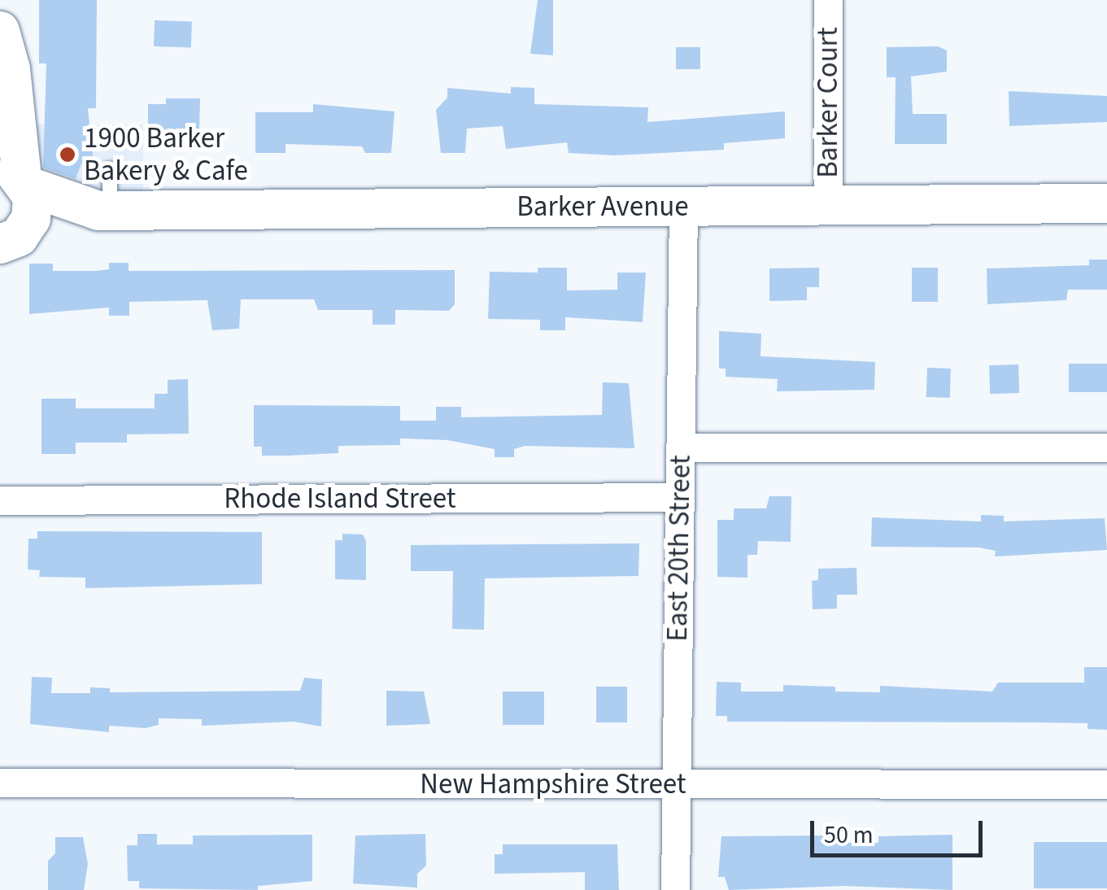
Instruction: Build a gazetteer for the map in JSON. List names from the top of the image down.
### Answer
{
  "streets": {
    "street": [
      "Barker Court",
      "Barker Avenue",
      "Rhode Island Street",
      "East 20th Street",
      "New Hampshire Street"
    ]
  },
  "crossings": [
    ["Barker Court", "Barker Avenue"],
    ["Barker Avenue", "East 20th Street"],
    ["Rhode Island Street", "East 20th Street"],
    ["East 20th Street", "New Hampshire Street"]
  ],
  "places": ["1900 Barker Bakery & Cafe"],
  "scale_bar": "50 m"
}
